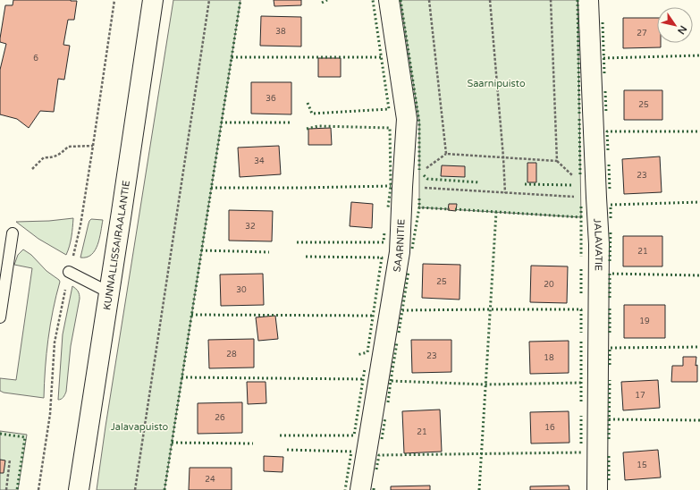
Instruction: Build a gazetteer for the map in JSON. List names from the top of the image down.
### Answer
{
  "streets": {
    "street": ["KUNNALLISSAIRAALANTIE", "JALAVATIE", "SAARNITIE"]
  },
  "parks": ["Saarnipuisto", "Jalavapuisto"],
  "house_numbers": [
    "38",
    "27",
    "6",
    "36",
    "25",
    "34",
    "23",
    "32",
    "21",
    "25",
    "20",
    "30",
    "19",
    "28",
    "23",
    "18",
    "17",
    "26",
    "16",
    "21",
    "15",
    "24"
  ],
  "north": "bottom right"
}
